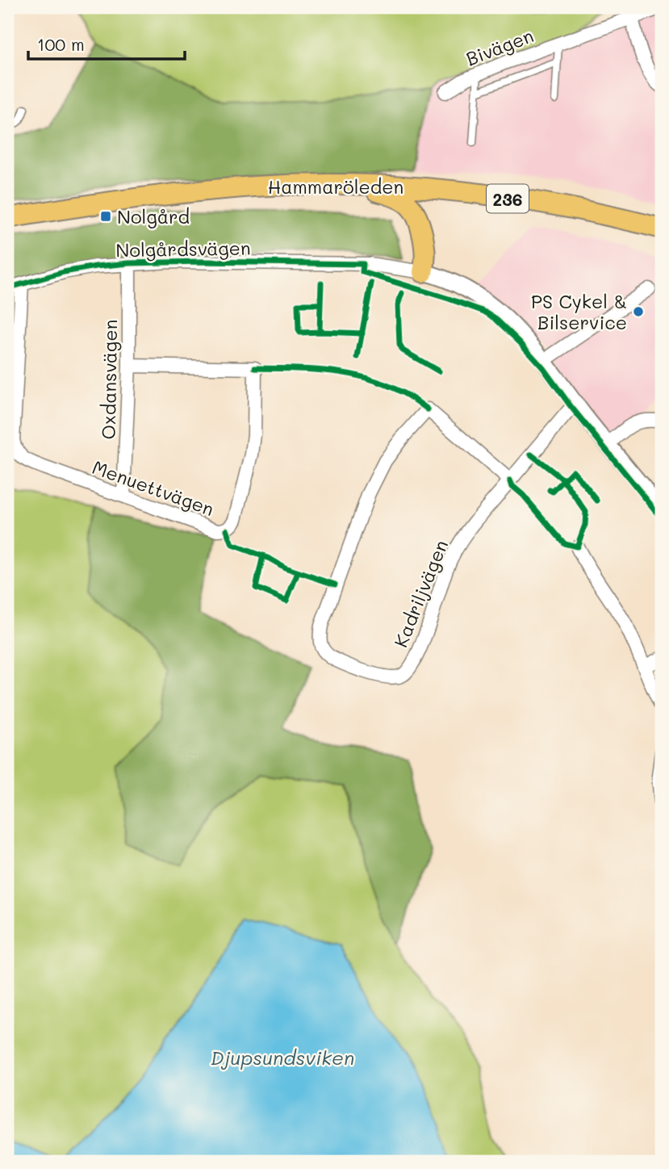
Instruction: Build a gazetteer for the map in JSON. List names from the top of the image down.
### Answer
{
  "streets": {
    "main road": ["Hammaröleden", "236"],
    "street": [
      "Bivägen",
      "Nolgårdsvägen",
      "Oxdansvägen",
      "Menuettvägen",
      "Kadriljvägen"
    ]
  },
  "crossings": [
    ["Hammaröleden", "236"],
    ["236", "Nolgårdsvägen"],
    ["Nolgårdsvägen", "Oxdansvägen"],
    ["Nolgårdsvägen", "Menuettvägen"],
    ["Nolgårdsvägen", "Kadriljvägen"],
    ["Oxdansvägen", "Menuettvägen"]
  ],
  "water": ["Djupsundsviken"],
  "places": {
    "transit": ["Nolgård"],
    "other": ["PS Cykel & Bilservice"]
  },
  "scale_bar": "100 m"
}
